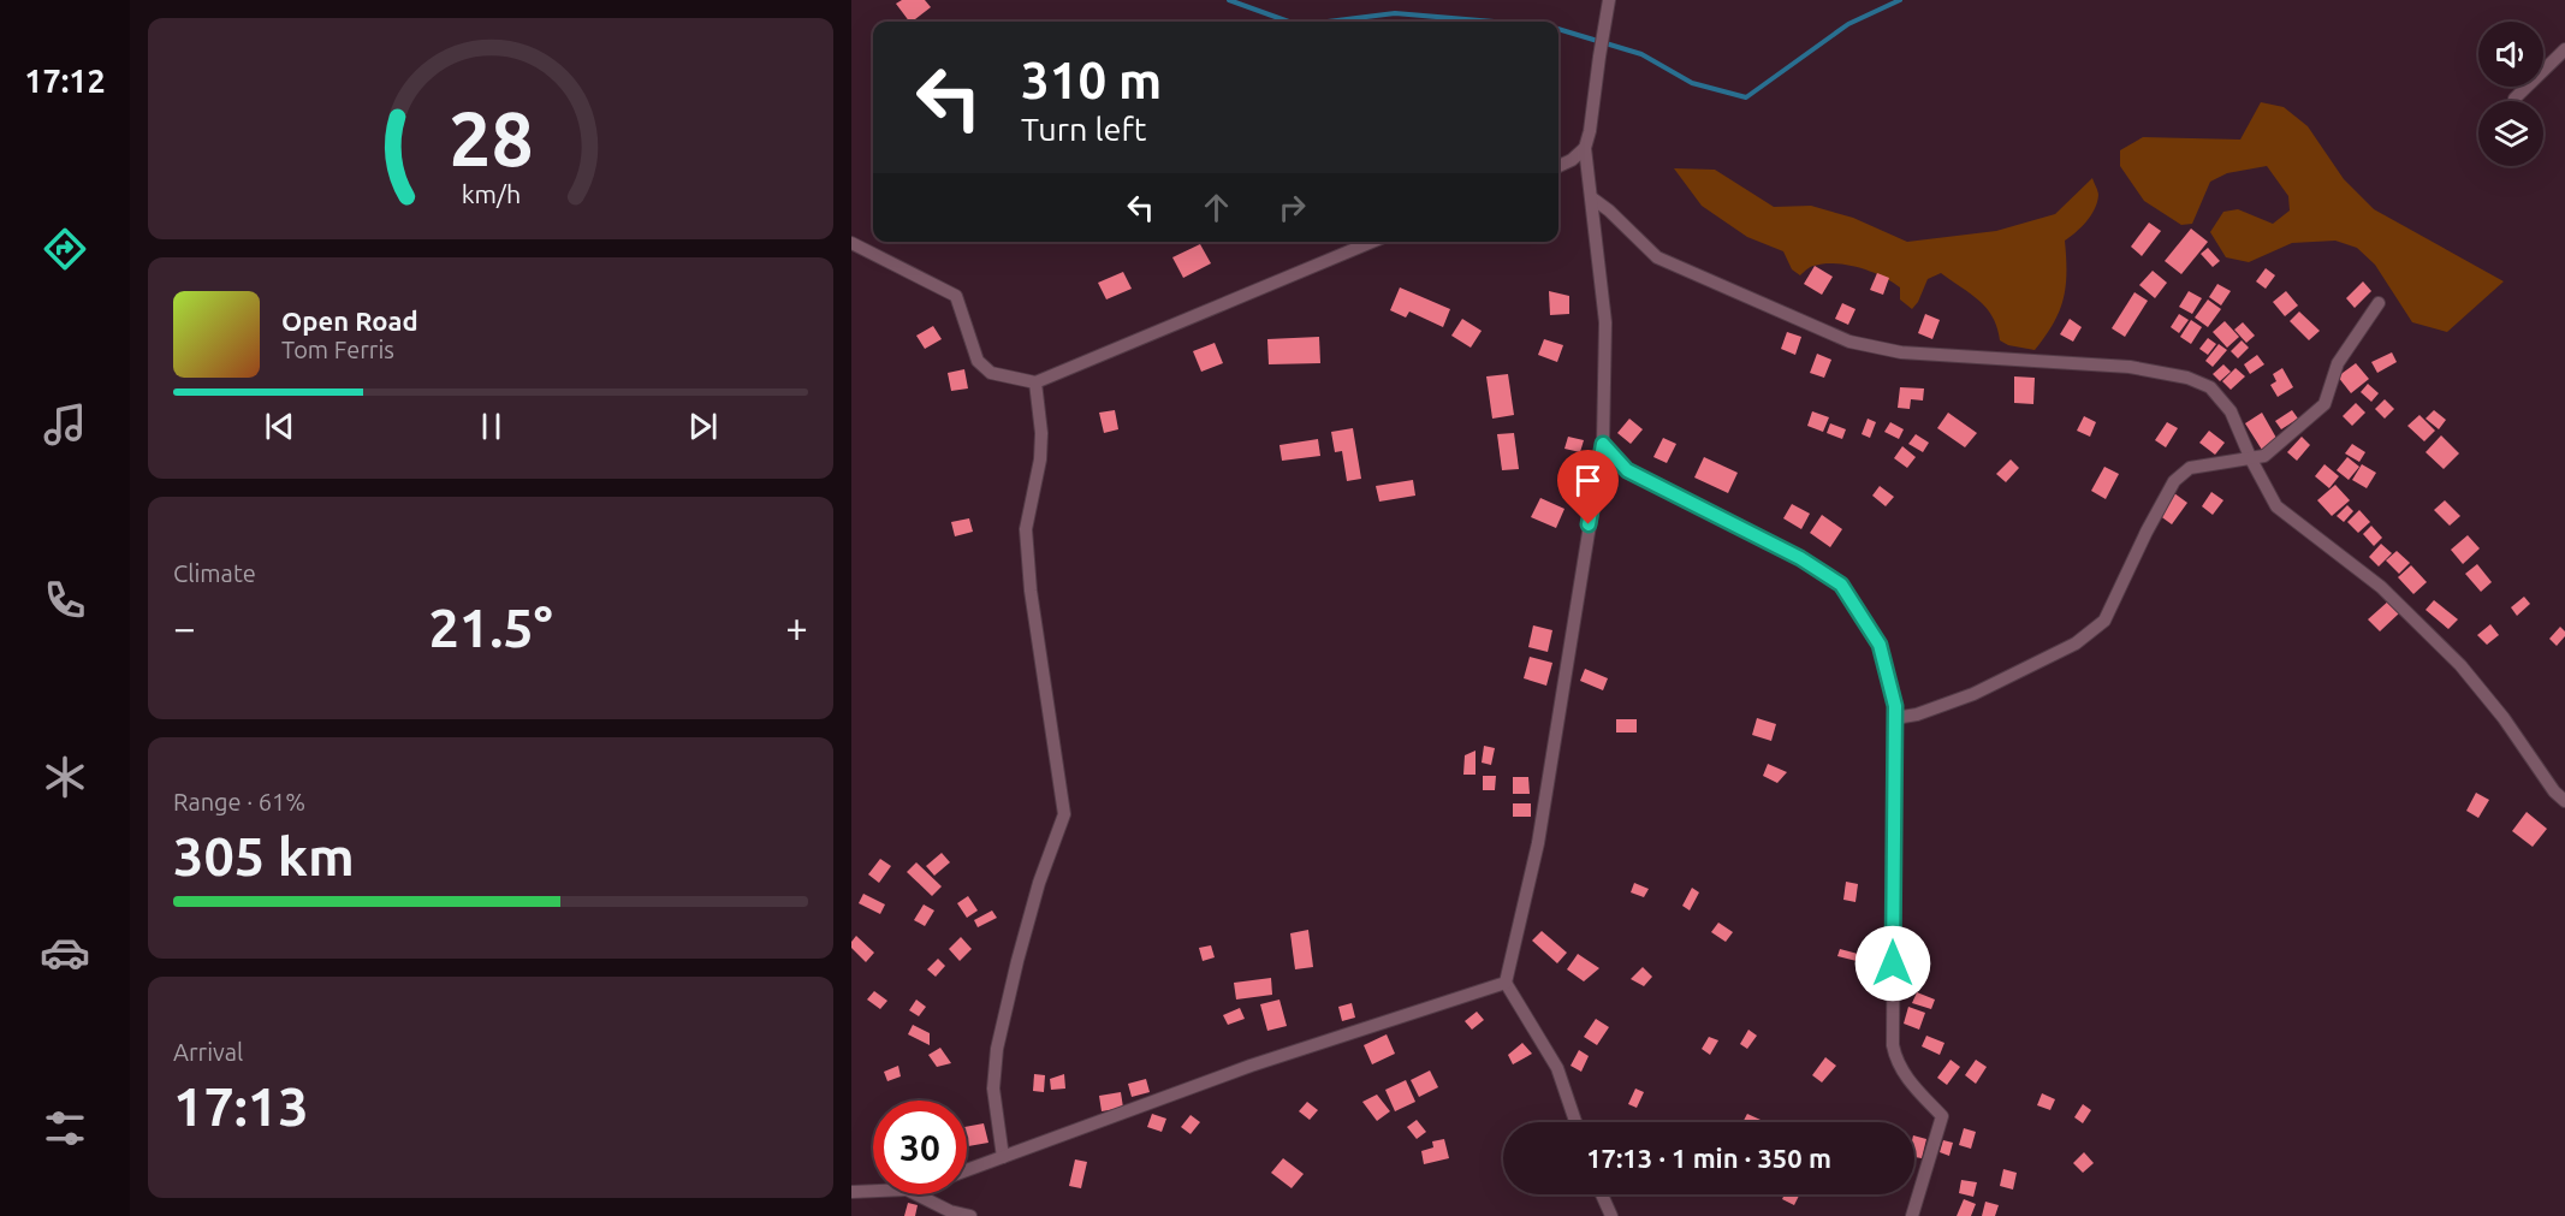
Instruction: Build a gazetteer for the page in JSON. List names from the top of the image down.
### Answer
{
  "page": {
    "tabs": "17:12",
    "turn": ["310 m", "Turn left"],
    "song": ["Open Road", "Tom Ferris"],
    "tile": [
      "Climate",
      ["Range · 61%", "305 km"],
      ["Arrival", "17:13"]
    ],
    "heat": ["−", "21.5°", "+"],
    "limit": "30",
    "trip": "17:13 · 1 min · 350 m",
    "gauge": ["28", "km/h"]
  }
}
